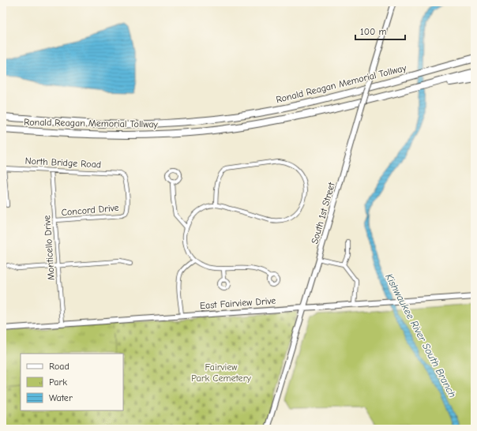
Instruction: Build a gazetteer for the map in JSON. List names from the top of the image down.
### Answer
{
  "streets": {
    "highway": ["Ronald Reagan Memorial Tollway"],
    "street": [
      "North Bridge Road",
      "Concord Drive",
      "South 1st Street",
      "Monticello Drive",
      "East Fairview Drive"
    ]
  },
  "crossings": [
    ["North Bridge Road", "Concord Drive"],
    ["North Bridge Road", "Monticello Drive"],
    ["Concord Drive", "Monticello Drive"],
    ["South 1st Street", "East Fairview Drive"],
    ["Monticello Drive", "East Fairview Drive"]
  ],
  "water": ["Kishwaukee River South Branch"],
  "parks": ["Fairview Park Cemetery"],
  "legend": ["Road", "Park", "Water"],
  "scale_bar": "100 m"
}
